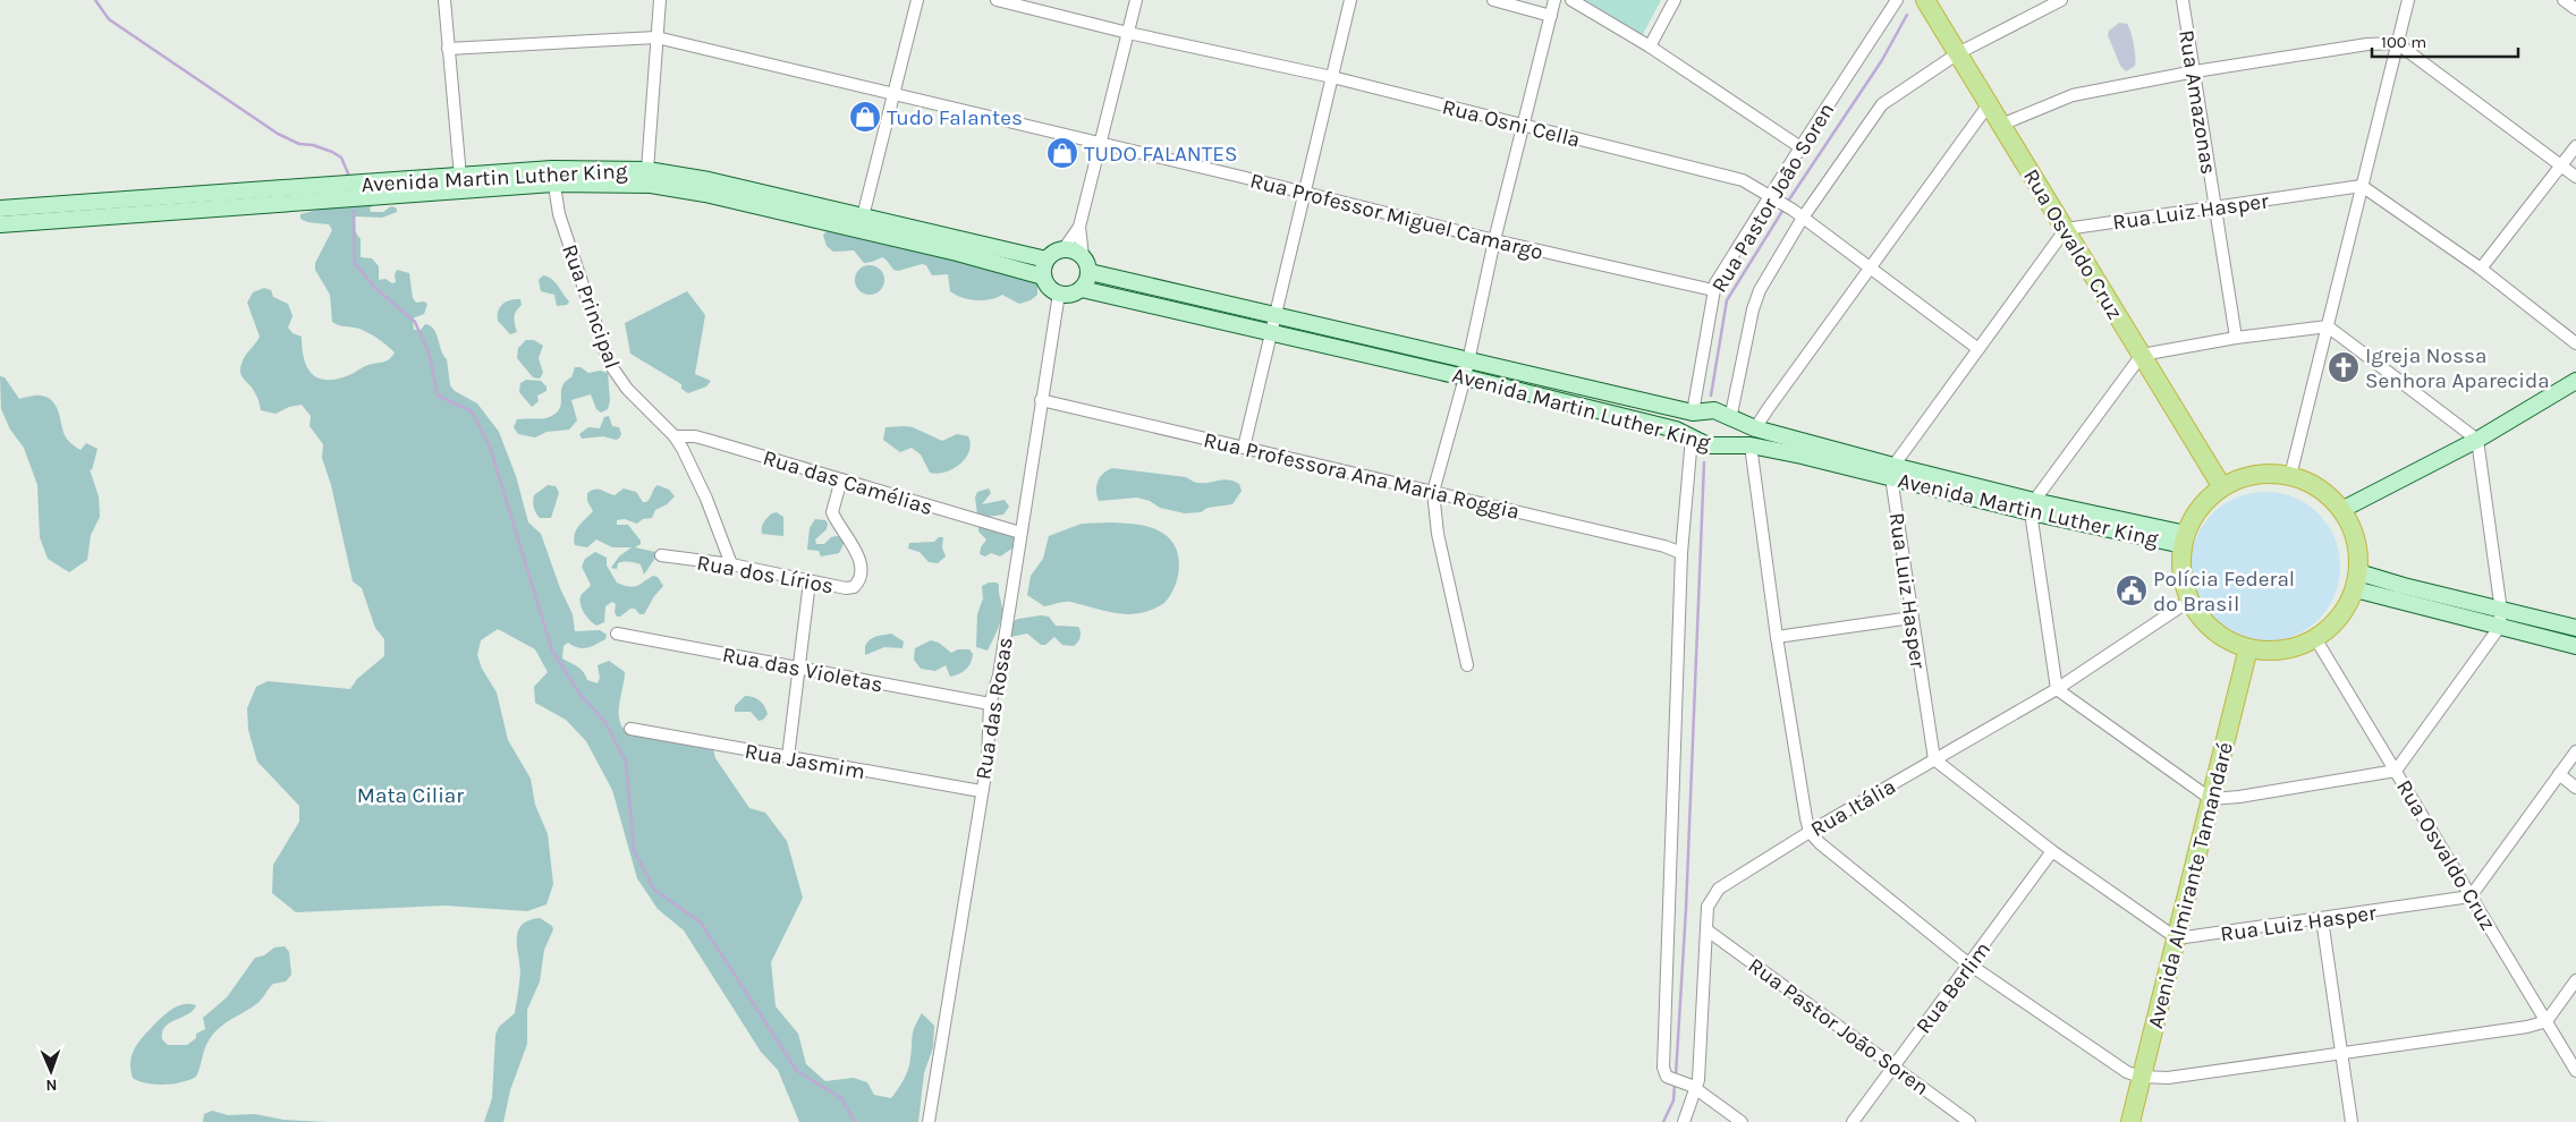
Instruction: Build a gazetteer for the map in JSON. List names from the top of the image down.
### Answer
{
  "streets": {
    "highway": ["Rua Osvaldo Cruz", "Avenida Almirante Tamandaré"],
    "main road": ["Avenida Martin Luther King"],
    "street": [
      "Rua Amazonas",
      "Rua Osni Cella",
      "Rua Pastor João Soren",
      "Rua Luiz Hasper",
      "Rua Professor Miguel Camargo",
      "Rua Principal",
      "Rua Professora Ana Maria Roggia",
      "Rua das Camélias",
      "Rua dos Lírios",
      "Rua das Violetas",
      "Rua das Rosas",
      "Rua Jasmim",
      "Rua Itália",
      "Rua Berlim"
    ]
  },
  "crossings": [
    ["Rua Amazonas", "Rua Luiz Hasper"],
    ["Rua Osni Cella", "Rua Pastor João Soren"],
    ["Avenida Martin Luther King", "Rua Pastor João Soren"],
    ["Avenida Martin Luther King", "Rua Luiz Hasper"],
    ["Avenida Martin Luther King", "Rua Osvaldo Cruz"],
    ["Avenida Martin Luther King", "Rua Principal"],
    ["Avenida Martin Luther King", "Rua das Rosas"],
    ["Avenida Martin Luther King", "Rua Itália"],
    ["Avenida Martin Luther King", "Avenida Almirante Tamandaré"],
    ["Rua Pastor João Soren", "Rua Professor Miguel Camargo"],
    ["Rua Pastor João Soren", "Rua Osvaldo Cruz"],
    ["Rua Pastor João Soren", "Rua Itália"],
    ["Rua Pastor João Soren", "Rua Berlim"],
    ["Rua Luiz Hasper", "Rua Osvaldo Cruz"],
    ["Rua Luiz Hasper", "Rua Itália"],
    ["Rua Luiz Hasper", "Avenida Almirante Tamandaré"],
    ["Rua Osvaldo Cruz", "Rua Itália"],
    ["Rua Osvaldo Cruz", "Avenida Almirante Tamandaré"],
    ["Rua Principal", "Rua das Camélias"],
    ["Rua Principal", "Rua dos Lírios"],
    ["Rua Professora Ana Maria Roggia", "Rua das Rosas"],
    ["Rua das Camélias", "Rua dos Lírios"],
    ["Rua das Camélias", "Rua das Rosas"],
    ["Rua das Violetas", "Rua das Rosas"],
    ["Rua das Rosas", "Rua Jasmim"],
    ["Rua Itália", "Avenida Almirante Tamandaré"]
  ],
  "parks": ["Mata Ciliar"],
  "places": {
    "shop": ["Tudo Falantes", "TUDO FALANTES"],
    "church": ["Igreja Nossa Senhora Aparecida"],
    "public building": ["Polícia Federal do Brasil"]
  },
  "scale_bar": "100 m",
  "north": "bottom"
}
